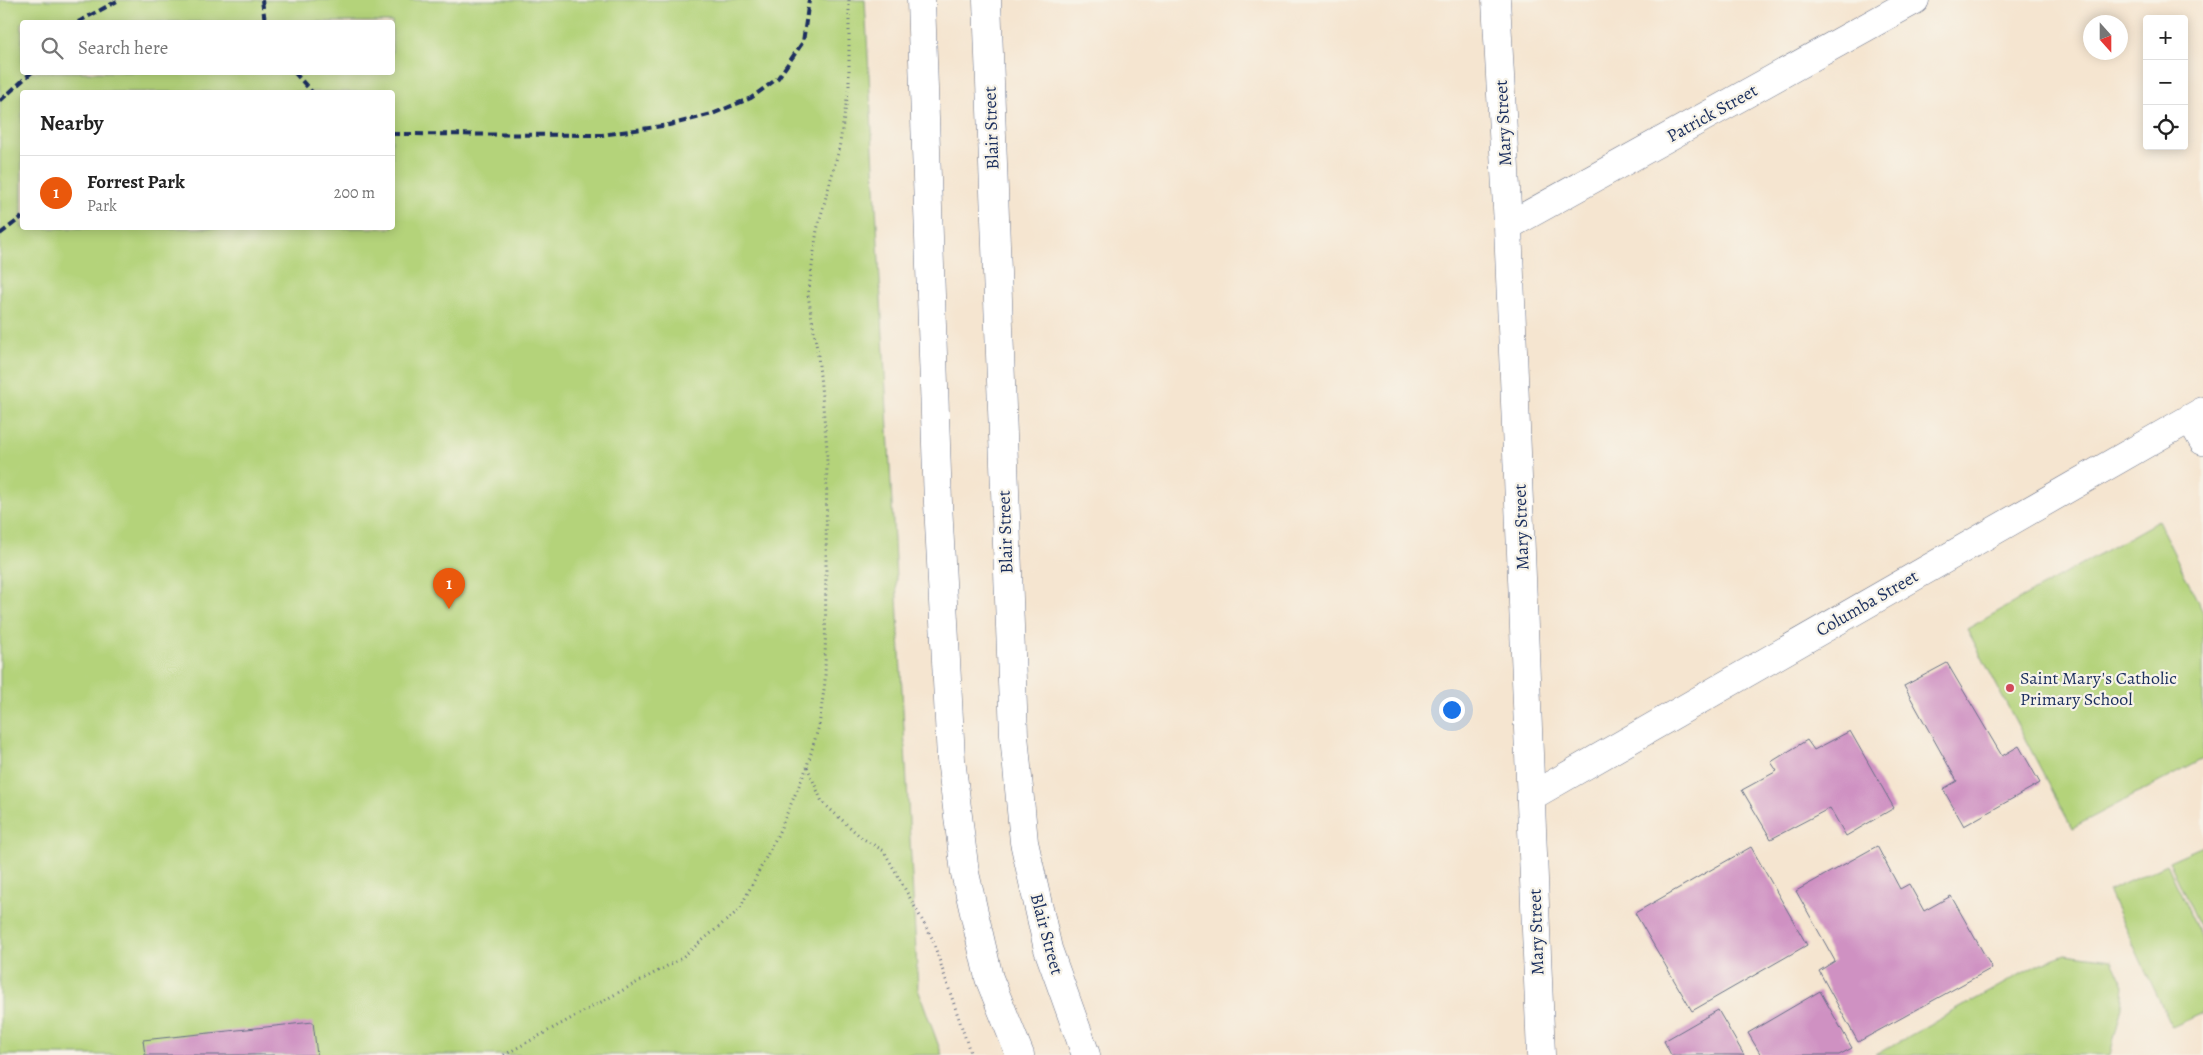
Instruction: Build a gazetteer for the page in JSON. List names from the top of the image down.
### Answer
{
  "streets": {
    "street": [
      "Patrick Street",
      "Mary Street",
      "Blair Street",
      "Columba Street"
    ]
  },
  "crossings": [
    ["Patrick Street", "Mary Street"],
    ["Mary Street", "Columba Street"]
  ],
  "places": ["Saint Mary's Catholic Primary School"],
  "north": "bottom",
  "page": {
    "map_buttons": ["+", "−"],
    "search": "Search here",
    "heading": "Nearby",
    "list": [
      {
        "mark": "1",
        "name": "Forrest Park",
        "note": "Park",
        "value": "200 m"
      }
    ],
    "pins": "1"
  }
}
